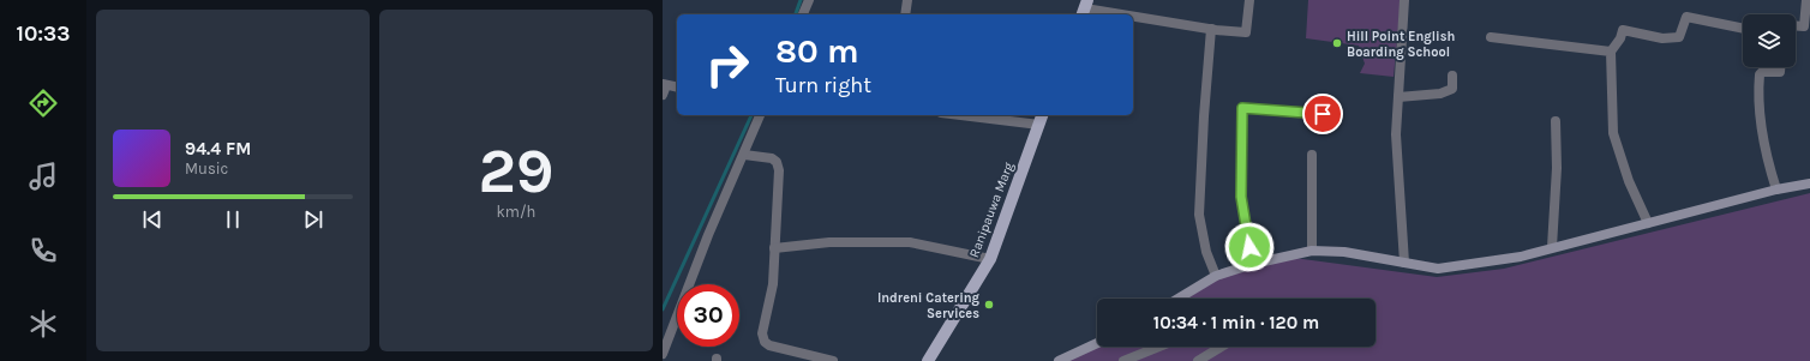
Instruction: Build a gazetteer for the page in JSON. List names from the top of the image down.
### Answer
{
  "streets": {
    "main road": ["Ranipauwa Marg"]
  },
  "places": ["Hill Point English Boarding School", "Indreni Catering Services"],
  "page": {
    "tabs": "10:33",
    "tile": ["29", "km/h"],
    "turn": ["80 m", "Turn right"],
    "song": ["94.4 FM", "Music"],
    "limit": "30",
    "trip": "10:34 · 1 min · 120 m"
  }
}
